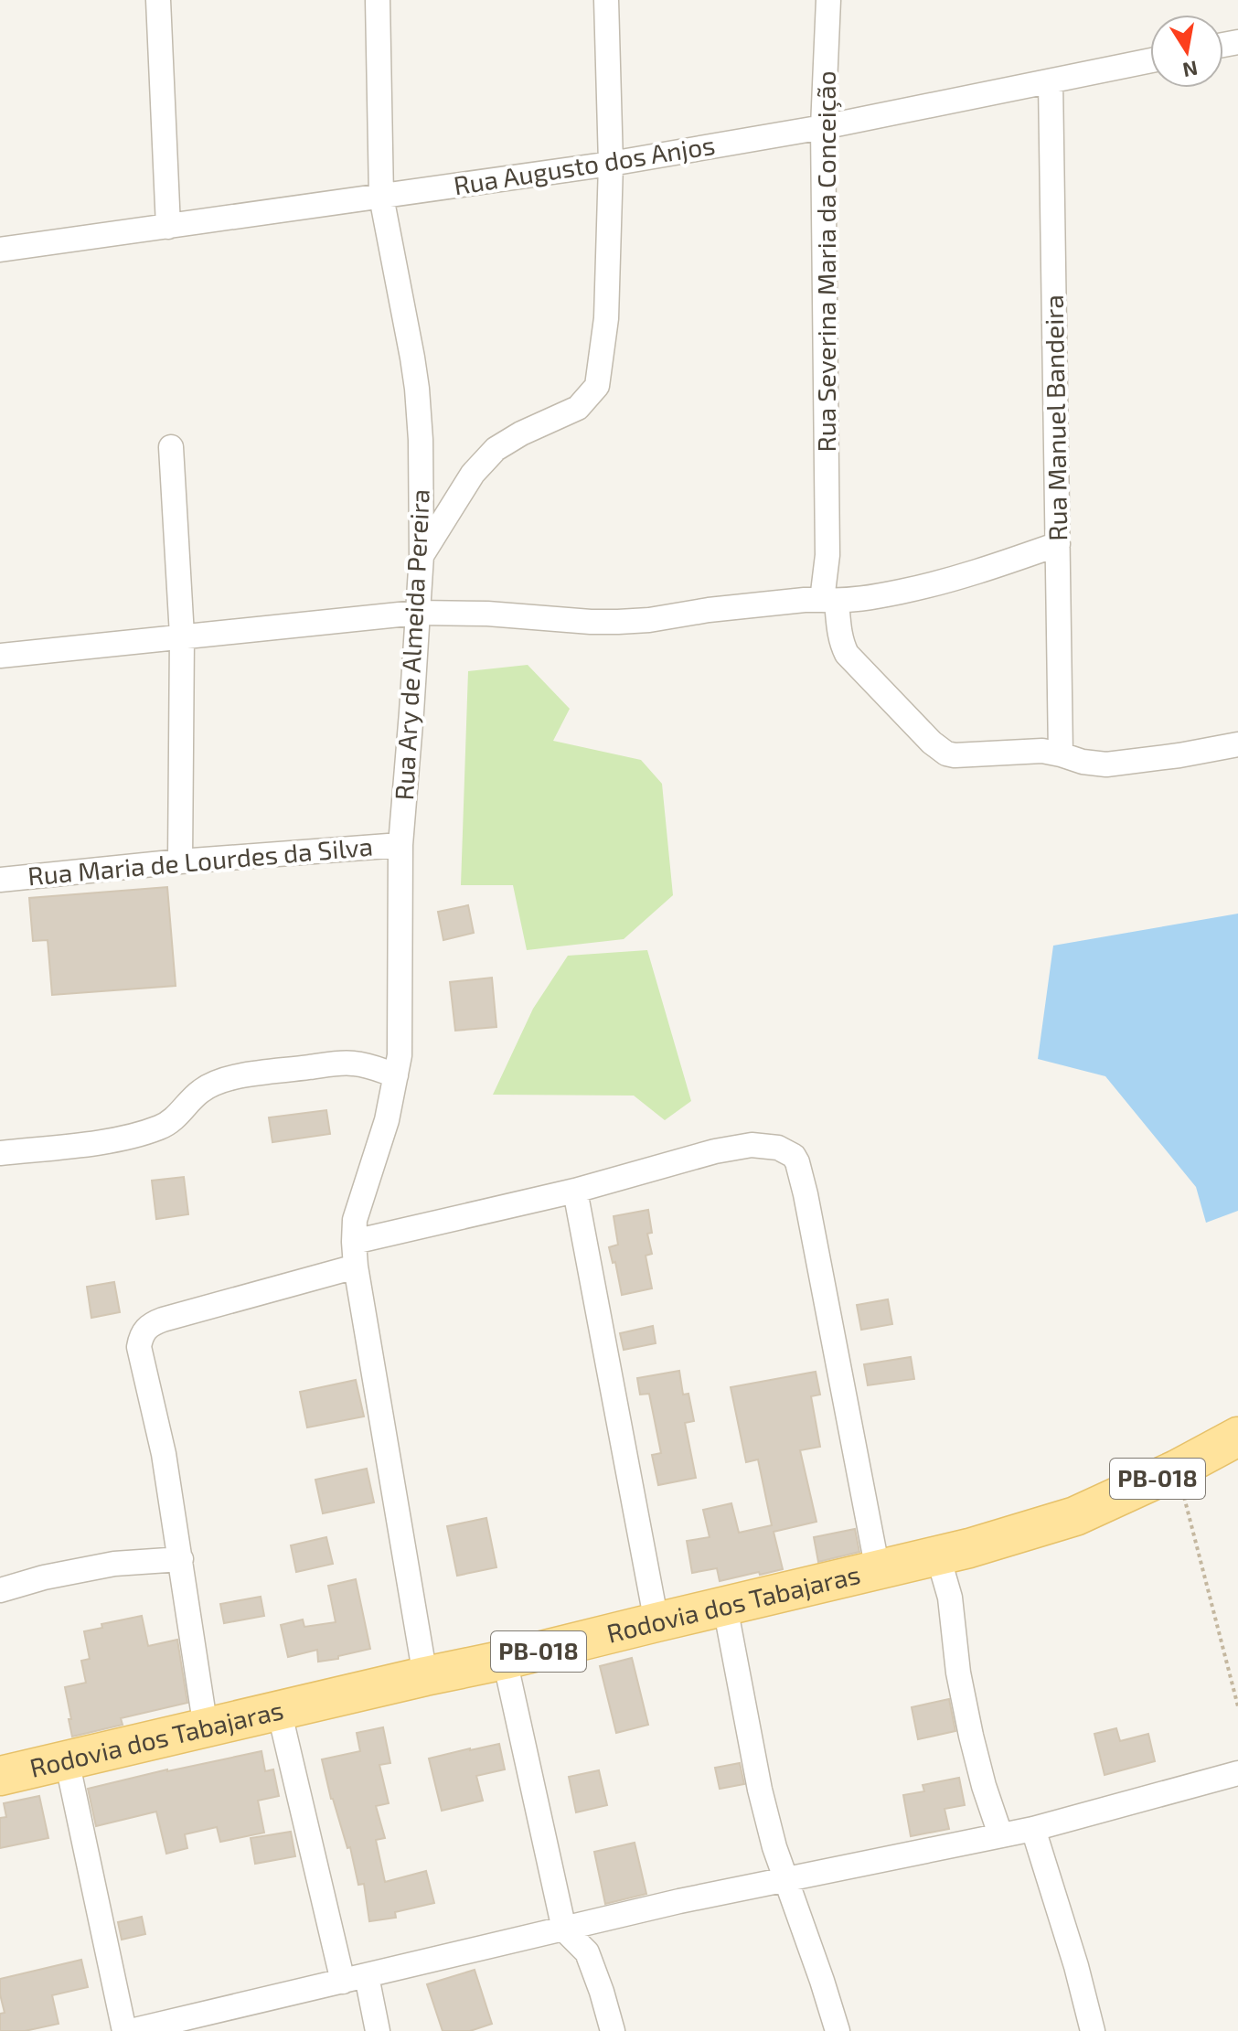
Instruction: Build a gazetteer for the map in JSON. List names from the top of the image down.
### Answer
{
  "streets": {
    "main road": ["PB-018", "Rodovia dos Tabajaras"],
    "street": [
      "Rua Augusto dos Anjos",
      "Rua Severina Maria da Conceição",
      "Rua Manuel Bandeira",
      "Rua Ary de Almeida Pereira",
      "Rua Maria de Lourdes da Silva"
    ]
  },
  "crossings": [
    ["Rua Augusto dos Anjos", "Rua Severina Maria da Conceição"],
    ["Rua Augusto dos Anjos", "Rua Manuel Bandeira"],
    ["Rua Augusto dos Anjos", "Rua Ary de Almeida Pereira"],
    ["Rua Severina Maria da Conceição", "Rua Manuel Bandeira"],
    ["Rua Ary de Almeida Pereira", "Rua Maria de Lourdes da Silva"],
    ["Rua Ary de Almeida Pereira", "Rodovia dos Tabajaras"]
  ],
  "north": "bottom"
}
